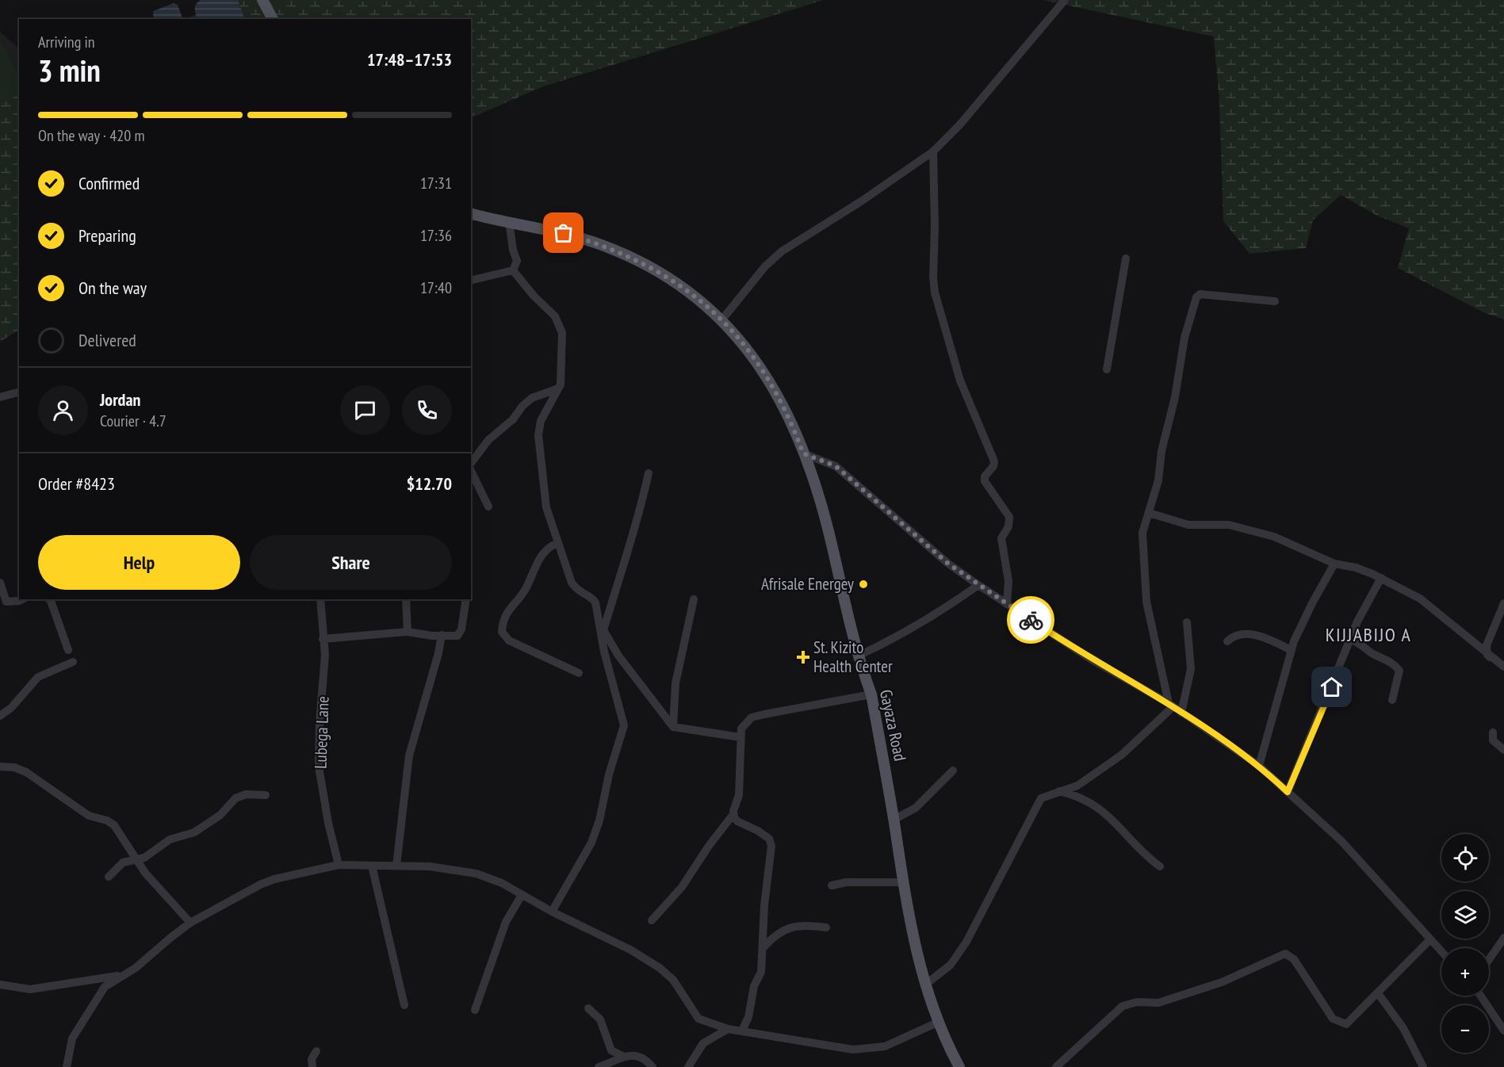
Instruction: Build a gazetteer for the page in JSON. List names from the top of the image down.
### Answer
{
  "streets": {
    "main road": ["Gayaza Road"],
    "street": ["Lubega Lane"]
  },
  "districts": ["KIJJABIJO A"],
  "places": {
    "other": ["Afrisale Energey"],
    "health": ["St. Kizito Health Center"]
  },
  "page": {
    "heading": ["3 min", "Arriving in", "17:48–17:53"],
    "panel": [
      "Jordan",
      "Courier · 4.7",
      "Order #8423",
      "$12.70"
    ],
    "bar": "On the way · 420 m",
    "list": [
      ["Confirmed", "17:31"],
      ["Preparing", "17:36"],
      ["On the way", "17:40"],
      "Delivered"
    ],
    "buttons": ["Help", "Share"],
    "map_buttons": ["+", "−"]
  }
}
